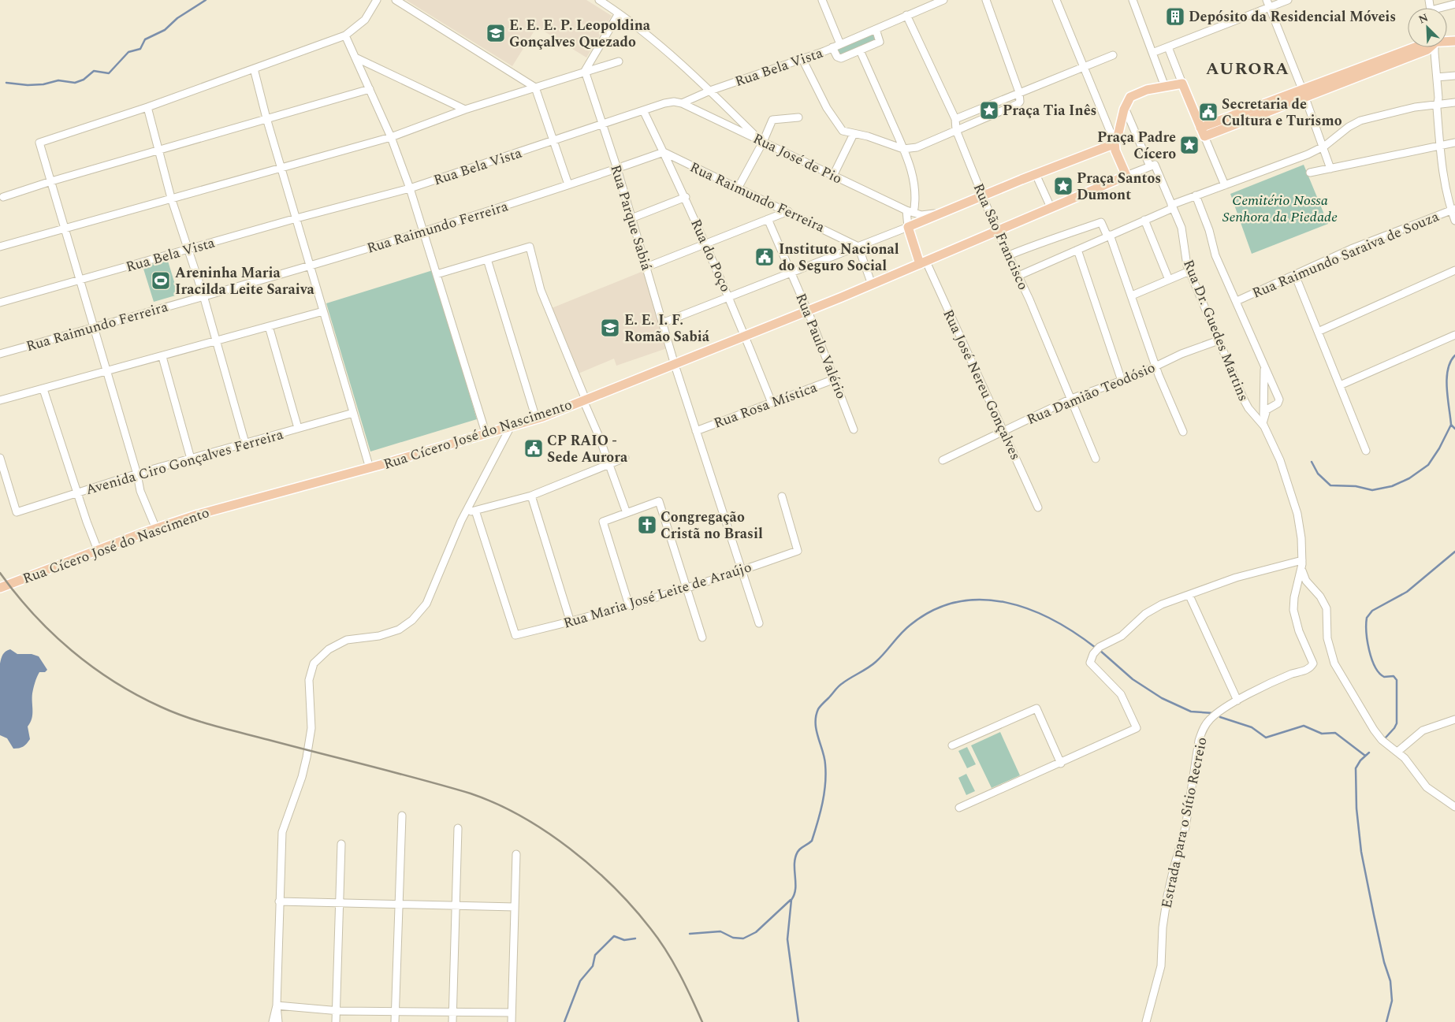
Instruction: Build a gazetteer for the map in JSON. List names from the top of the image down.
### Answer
{
  "streets": {
    "main road": ["Rua José Nereu Gonçalves", "Rua Cícero José do Nascimento"],
    "street": [
      "Rua Bela Vista",
      "Rua José de Pio",
      "Rua Raimundo Ferreira",
      "Rua Parque Sabiá",
      "Rua São Francisco",
      "Rua Raimundo Saraiva de Souza",
      "Rua do Poço",
      "Rua Dr. Guedes Martins",
      "Rua Paulo Valério",
      "Rua Damião Teodósio",
      "Rua Rosa Mística",
      "Avenida Ciro Gonçalves Ferreira",
      "Rua Maria José Leite de Araújo",
      "Estrada para o Sítio Recreio"
    ]
  },
  "crossings": [
    ["Rua Bela Vista", "Rua José de Pio"],
    ["Rua Bela Vista", "Rua Parque Sabiá"],
    ["Rua Bela Vista", "Rua São Francisco"],
    ["Rua Bela Vista", "Rua do Poço"],
    ["Rua José de Pio", "Rua José Nereu Gonçalves"],
    ["Rua Raimundo Ferreira", "Rua Parque Sabiá"],
    ["Rua Raimundo Ferreira", "Rua do Poço"],
    ["Rua Parque Sabiá", "Rua Rosa Mística"],
    ["Rua Parque Sabiá", "Rua Cícero José do Nascimento"],
    ["Rua Parque Sabiá", "Rua Maria José Leite de Araújo"],
    ["Rua São Francisco", "Rua Damião Teodósio"],
    ["Rua São Francisco", "Rua Cícero José do Nascimento"],
    ["Rua do Poço", "Rua Rosa Mística"],
    ["Rua do Poço", "Rua Cícero José do Nascimento"],
    ["Rua Dr. Guedes Martins", "Rua Damião Teodósio"],
    ["Rua Dr. Guedes Martins", "Rua Cícero José do Nascimento"],
    ["Rua Paulo Valério", "Rua Rosa Mística"],
    ["Rua Paulo Valério", "Rua Cícero José do Nascimento"],
    ["Rua José Nereu Gonçalves", "Rua Damião Teodósio"],
    ["Rua José Nereu Gonçalves", "Rua Cícero José do Nascimento"]
  ],
  "districts": ["AURORA"],
  "parks": ["Cemitério Nossa Senhora da Piedade"],
  "places": {
    "building": ["Depósito da Residencial Móveis"],
    "school or university": ["E. E. E. P. Leopoldina Gonçalves Quezado", "E. E. I. F. Romão Sabiá"],
    "place": ["Praça Tia Inês", "Praça Padre Cícero", "Praça Santos Dumont"],
    "public building": ["Secretaria de Cultura e Turismo", "Instituto Nacional do Seguro Social", "CP RAIO - Sede Aurora"],
    "sports": ["Areninha Maria Iracilda Leite Saraiva"],
    "church": ["Congregação Cristã no Brasil"]
  },
  "north": "top left"
}
